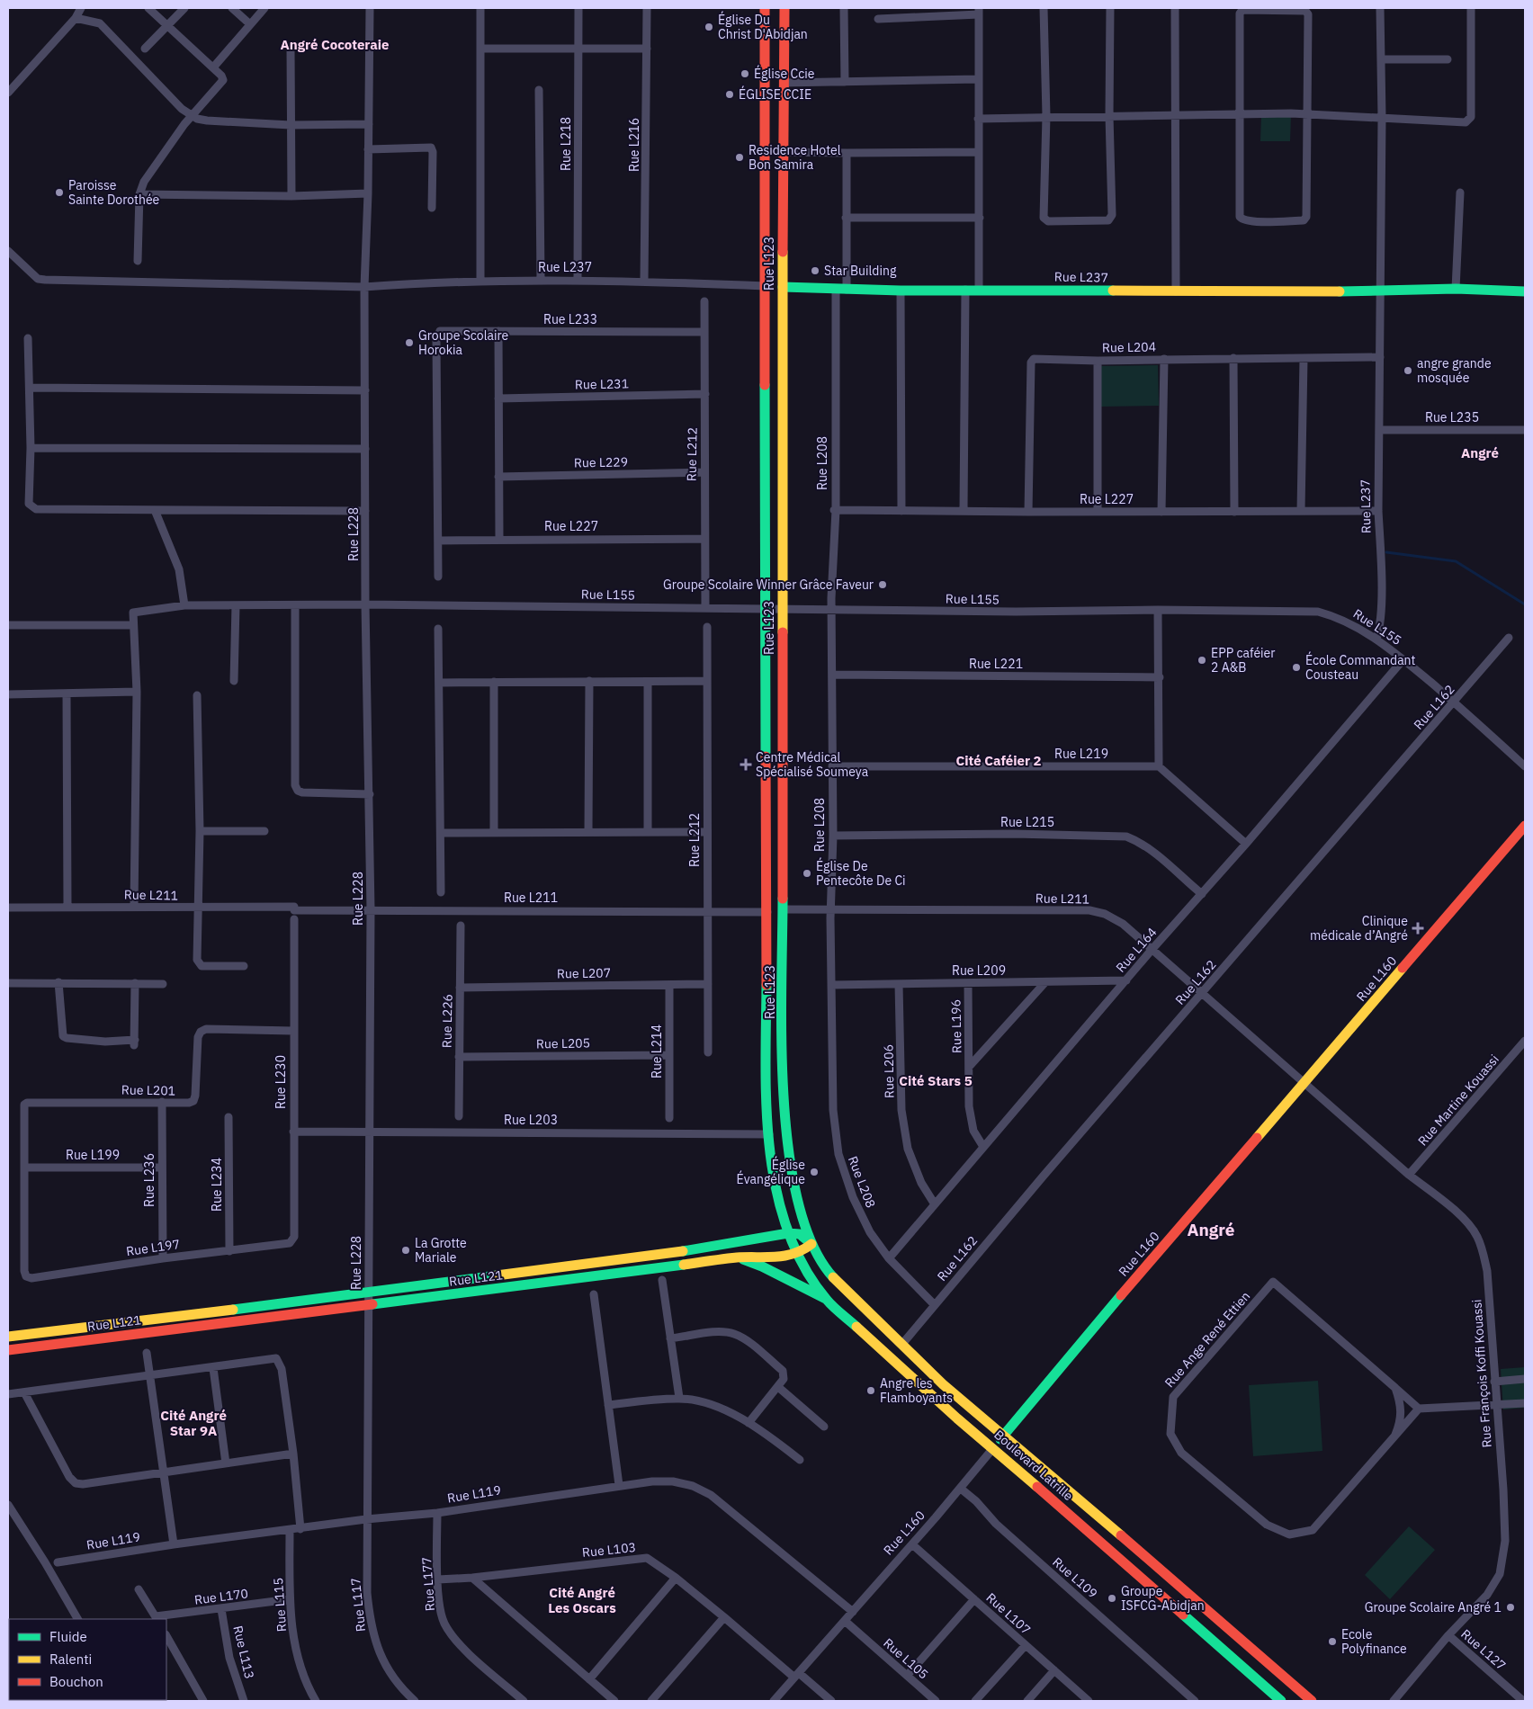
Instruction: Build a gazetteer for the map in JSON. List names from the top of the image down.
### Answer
{
  "streets": {
    "main road": [
      "Rue L123",
      "Rue L237",
      "Rue L160",
      "Rue L121",
      "Boulevard Latrille"
    ],
    "street": [
      "Rue L218",
      "Rue L216",
      "Rue L233",
      "Rue L204",
      "Rue L231",
      "Rue L235",
      "Rue L212",
      "Rue L229",
      "Rue L208",
      "Rue L227",
      "Rue L228",
      "Rue L155",
      "Rue L221",
      "Rue L162",
      "Rue L219",
      "Rue L215",
      "Rue L211",
      "Rue L164",
      "Rue L209",
      "Rue L207",
      "Rue L226",
      "Rue L196",
      "Rue L205",
      "Rue L214",
      "Rue L206",
      "Rue L230",
      "Rue L201",
      "Rue Martine Kouassi",
      "Rue L203",
      "Rue L199",
      "Rue L236",
      "Rue L234",
      "Rue L197",
      "Rue Ange René Ettien",
      "Rue François Koffi Kouassi",
      "Rue L119",
      "Rue L103",
      "Rue L109",
      "Rue L177",
      "Rue L170",
      "Rue L115",
      "Rue L117",
      "Rue L107",
      "Rue L127",
      "Rue L113",
      "Rue L105"
    ]
  },
  "crossings": [
    ["Rue L218", "Rue L237"],
    ["Rue L216", "Rue L237"],
    ["Rue L123", "Rue L237"],
    ["Rue L123", "Rue L155"],
    ["Rue L123", "Rue L211"],
    ["Rue L123", "Rue L203"],
    ["Rue L123", "Boulevard Latrille"],
    ["Rue L237", "Rue L204"],
    ["Rue L237", "Rue L235"],
    ["Rue L237", "Rue L208"],
    ["Rue L237", "Rue L227"],
    ["Rue L237", "Rue L228"],
    ["Rue L237", "Rue L155"],
    ["Rue L233", "Rue L212"],
    ["Rue L233", "Rue L227"],
    ["Rue L204", "Rue L227"],
    ["Rue L231", "Rue L212"],
    ["Rue L212", "Rue L229"],
    ["Rue L212", "Rue L227"],
    ["Rue L212", "Rue L155"],
    ["Rue L212", "Rue L211"],
    ["Rue L212", "Rue L207"],
    ["Rue L208", "Rue L227"],
    ["Rue L208", "Rue L155"],
    ["Rue L208", "Rue L221"],
    ["Rue L208", "Rue L162"],
    ["Rue L208", "Rue L219"],
    ["Rue L208", "Rue L215"],
    ["Rue L208", "Rue L211"],
    ["Rue L208", "Rue L164"],
    ["Rue L208", "Rue L209"],
    ["Rue L228", "Rue L155"],
    ["Rue L228", "Rue L211"],
    ["Rue L228", "Rue L203"],
    ["Rue L228", "Rue L121"],
    ["Rue L228", "Rue L119"],
    ["Rue L228", "Rue L117"],
    ["Rue L155", "Rue L162"],
    ["Rue L155", "Rue L164"],
    ["Rue L162", "Rue L211"],
    ["Rue L162", "Boulevard Latrille"],
    ["Rue L215", "Rue L164"],
    ["Rue L211", "Rue L164"],
    ["Rue L211", "Rue L160"],
    ["Rue L211", "Rue François Koffi Kouassi"],
    ["Rue L164", "Rue L209"],
    ["Rue L164", "Rue L196"],
    ["Rue L164", "Rue L206"],
    ["Rue L209", "Rue L196"],
    ["Rue L209", "Rue L206"],
    ["Rue L207", "Rue L226"],
    ["Rue L207", "Rue L214"],
    ["Rue L160", "Rue François Koffi Kouassi"],
    ["Rue L160", "Boulevard Latrille"],
    ["Rue L160", "Rue L119"],
    ["Rue L160", "Rue L103"],
    ["Rue L160", "Rue L109"],
    ["Rue L160", "Rue L107"],
    ["Rue L160", "Rue L105"],
    ["Rue L226", "Rue L205"],
    ["Rue L205", "Rue L214"],
    ["Rue L230", "Rue L201"],
    ["Rue L230", "Rue L203"],
    ["Rue L230", "Rue L197"],
    ["Rue L201", "Rue L199"],
    ["Rue L201", "Rue L236"],
    ["Rue L201", "Rue L197"],
    ["Rue Martine Kouassi", "Rue François Koffi Kouassi"],
    ["Rue L199", "Rue L236"],
    ["Rue L199", "Rue L197"],
    ["Rue L236", "Rue L197"],
    ["Rue L234", "Rue L197"],
    ["Rue L121", "Boulevard Latrille"],
    ["Rue François Koffi Kouassi", "Rue L127"],
    ["Rue L119", "Rue L177"],
    ["Rue L119", "Rue L115"],
    ["Rue L119", "Rue L117"],
    ["Rue L103", "Rue L177"],
    ["Rue L170", "Rue L115"],
    ["Rue L170", "Rue L113"]
  ],
  "districts": [
    "Angré Cocoteraie",
    "Angré",
    "Cité Caféier 2",
    "Cité Stars 5",
    "Angré",
    "Cité Angré Star 9A",
    "Cité Angré Les Oscars"
  ],
  "places": {
    "other": [
      "Église Du Christ D'Abidjan",
      "Église Ccie",
      "ÉGLISE CCIE",
      "Residence Hotel Bon Samira",
      "Paroisse Sainte Dorothée",
      "Star Building",
      "Groupe Scolaire Horokia",
      "angre grande mosquée",
      "Groupe Scolaire Winner Grâce Faveur",
      "EPP caféier 2 A&B",
      "École Commandant Cousteau",
      "Église De Pentecôte De Ci",
      "Église Évangélique",
      "La Grotte Mariale",
      "Angre les Flamboyants",
      "Groupe ISFCG-Abidjan",
      "Groupe Scolaire Angré 1",
      "Ecole Polyfinance"
    ],
    "health": ["Centre Médical Spécialisé Soumeya", "Clinique médicale d’Angré"]
  },
  "legend": ["Fluide", "Ralenti", "Bouchon"]
}
